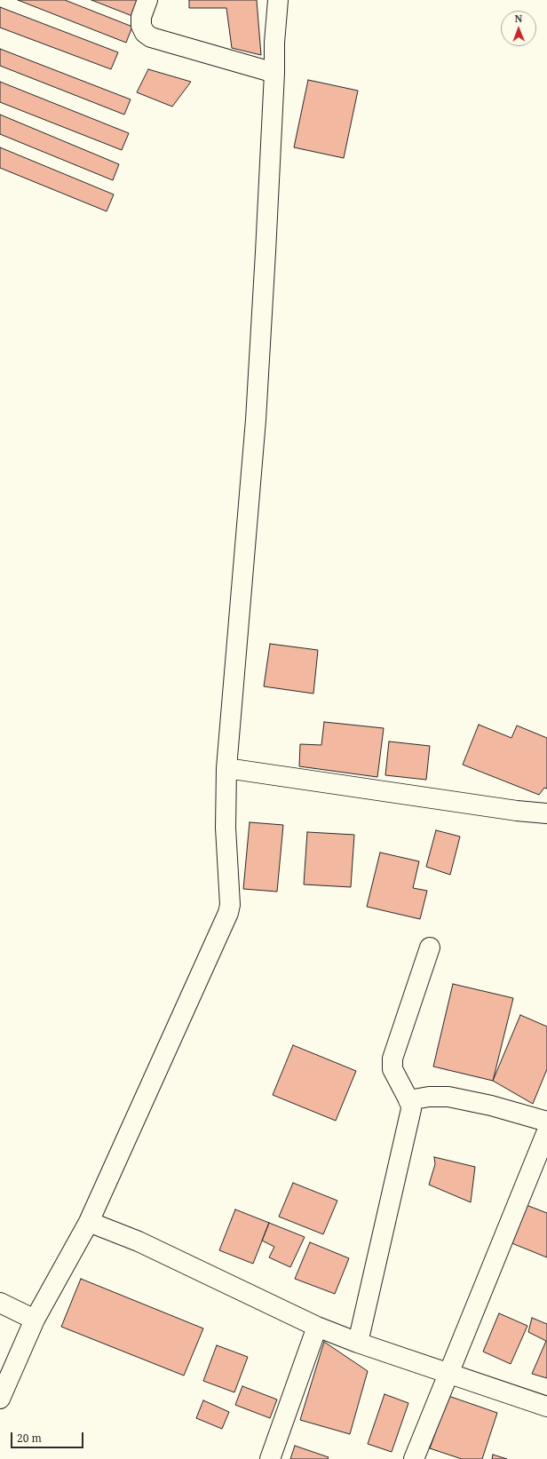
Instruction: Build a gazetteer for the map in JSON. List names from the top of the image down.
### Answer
{
  "scale_bar": "20 m",
  "north": "top"
}
